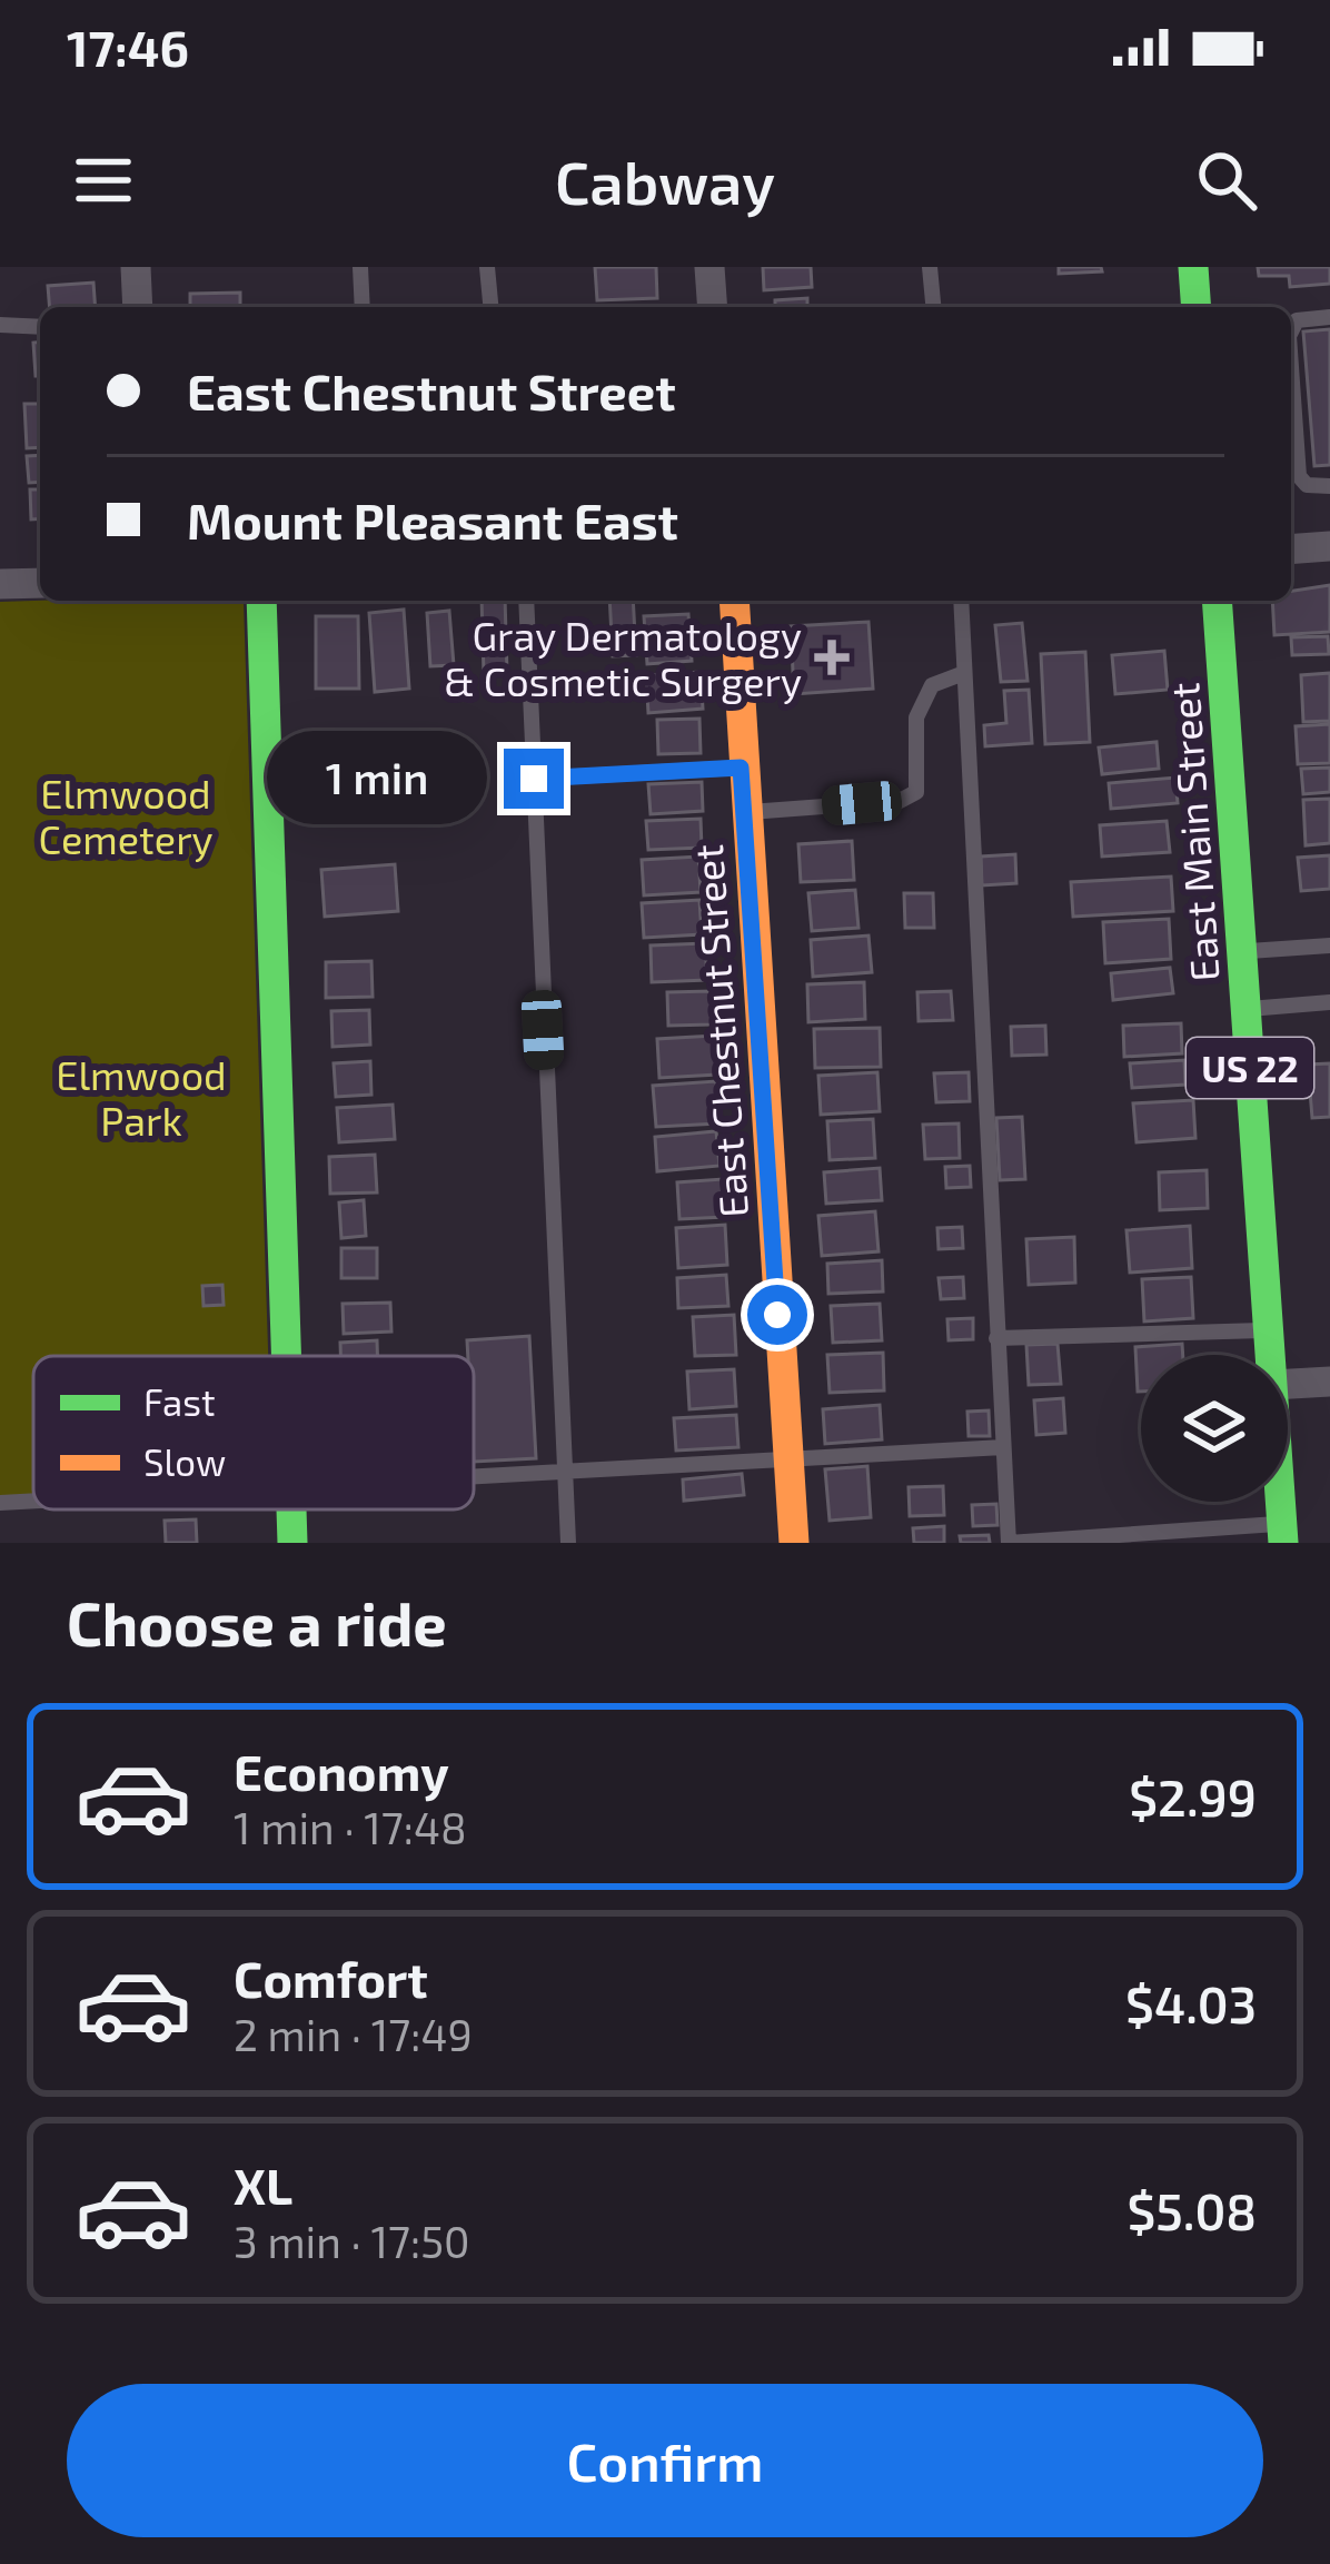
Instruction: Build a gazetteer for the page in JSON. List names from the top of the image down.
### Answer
{
  "streets": {
    "street": ["East Main Street", "East Chestnut Street", "US 22"]
  },
  "parks": ["Elmwood Cemetery", "Elmwood Park"],
  "places": {
    "health": ["Gray Dermatology & Cosmetic Surgery"]
  },
  "legend": ["Fast", "Slow"],
  "page": {
    "status": "17:46",
    "header": "Cabway",
    "banner": ["East Chestnut Street", "Mount Pleasant East"],
    "bubble": "1 min",
    "heading": "Choose a ride",
    "list": [
      {
        "name": "Economy",
        "note": "1 min · 17:48",
        "value": "$2.99"
      },
      {
        "name": "Comfort",
        "note": "2 min · 17:49",
        "value": "$4.03"
      },
      {
        "name": "XL",
        "note": "3 min · 17:50",
        "value": "$5.08"
      }
    ],
    "buttons": "Confirm"
  }
}
